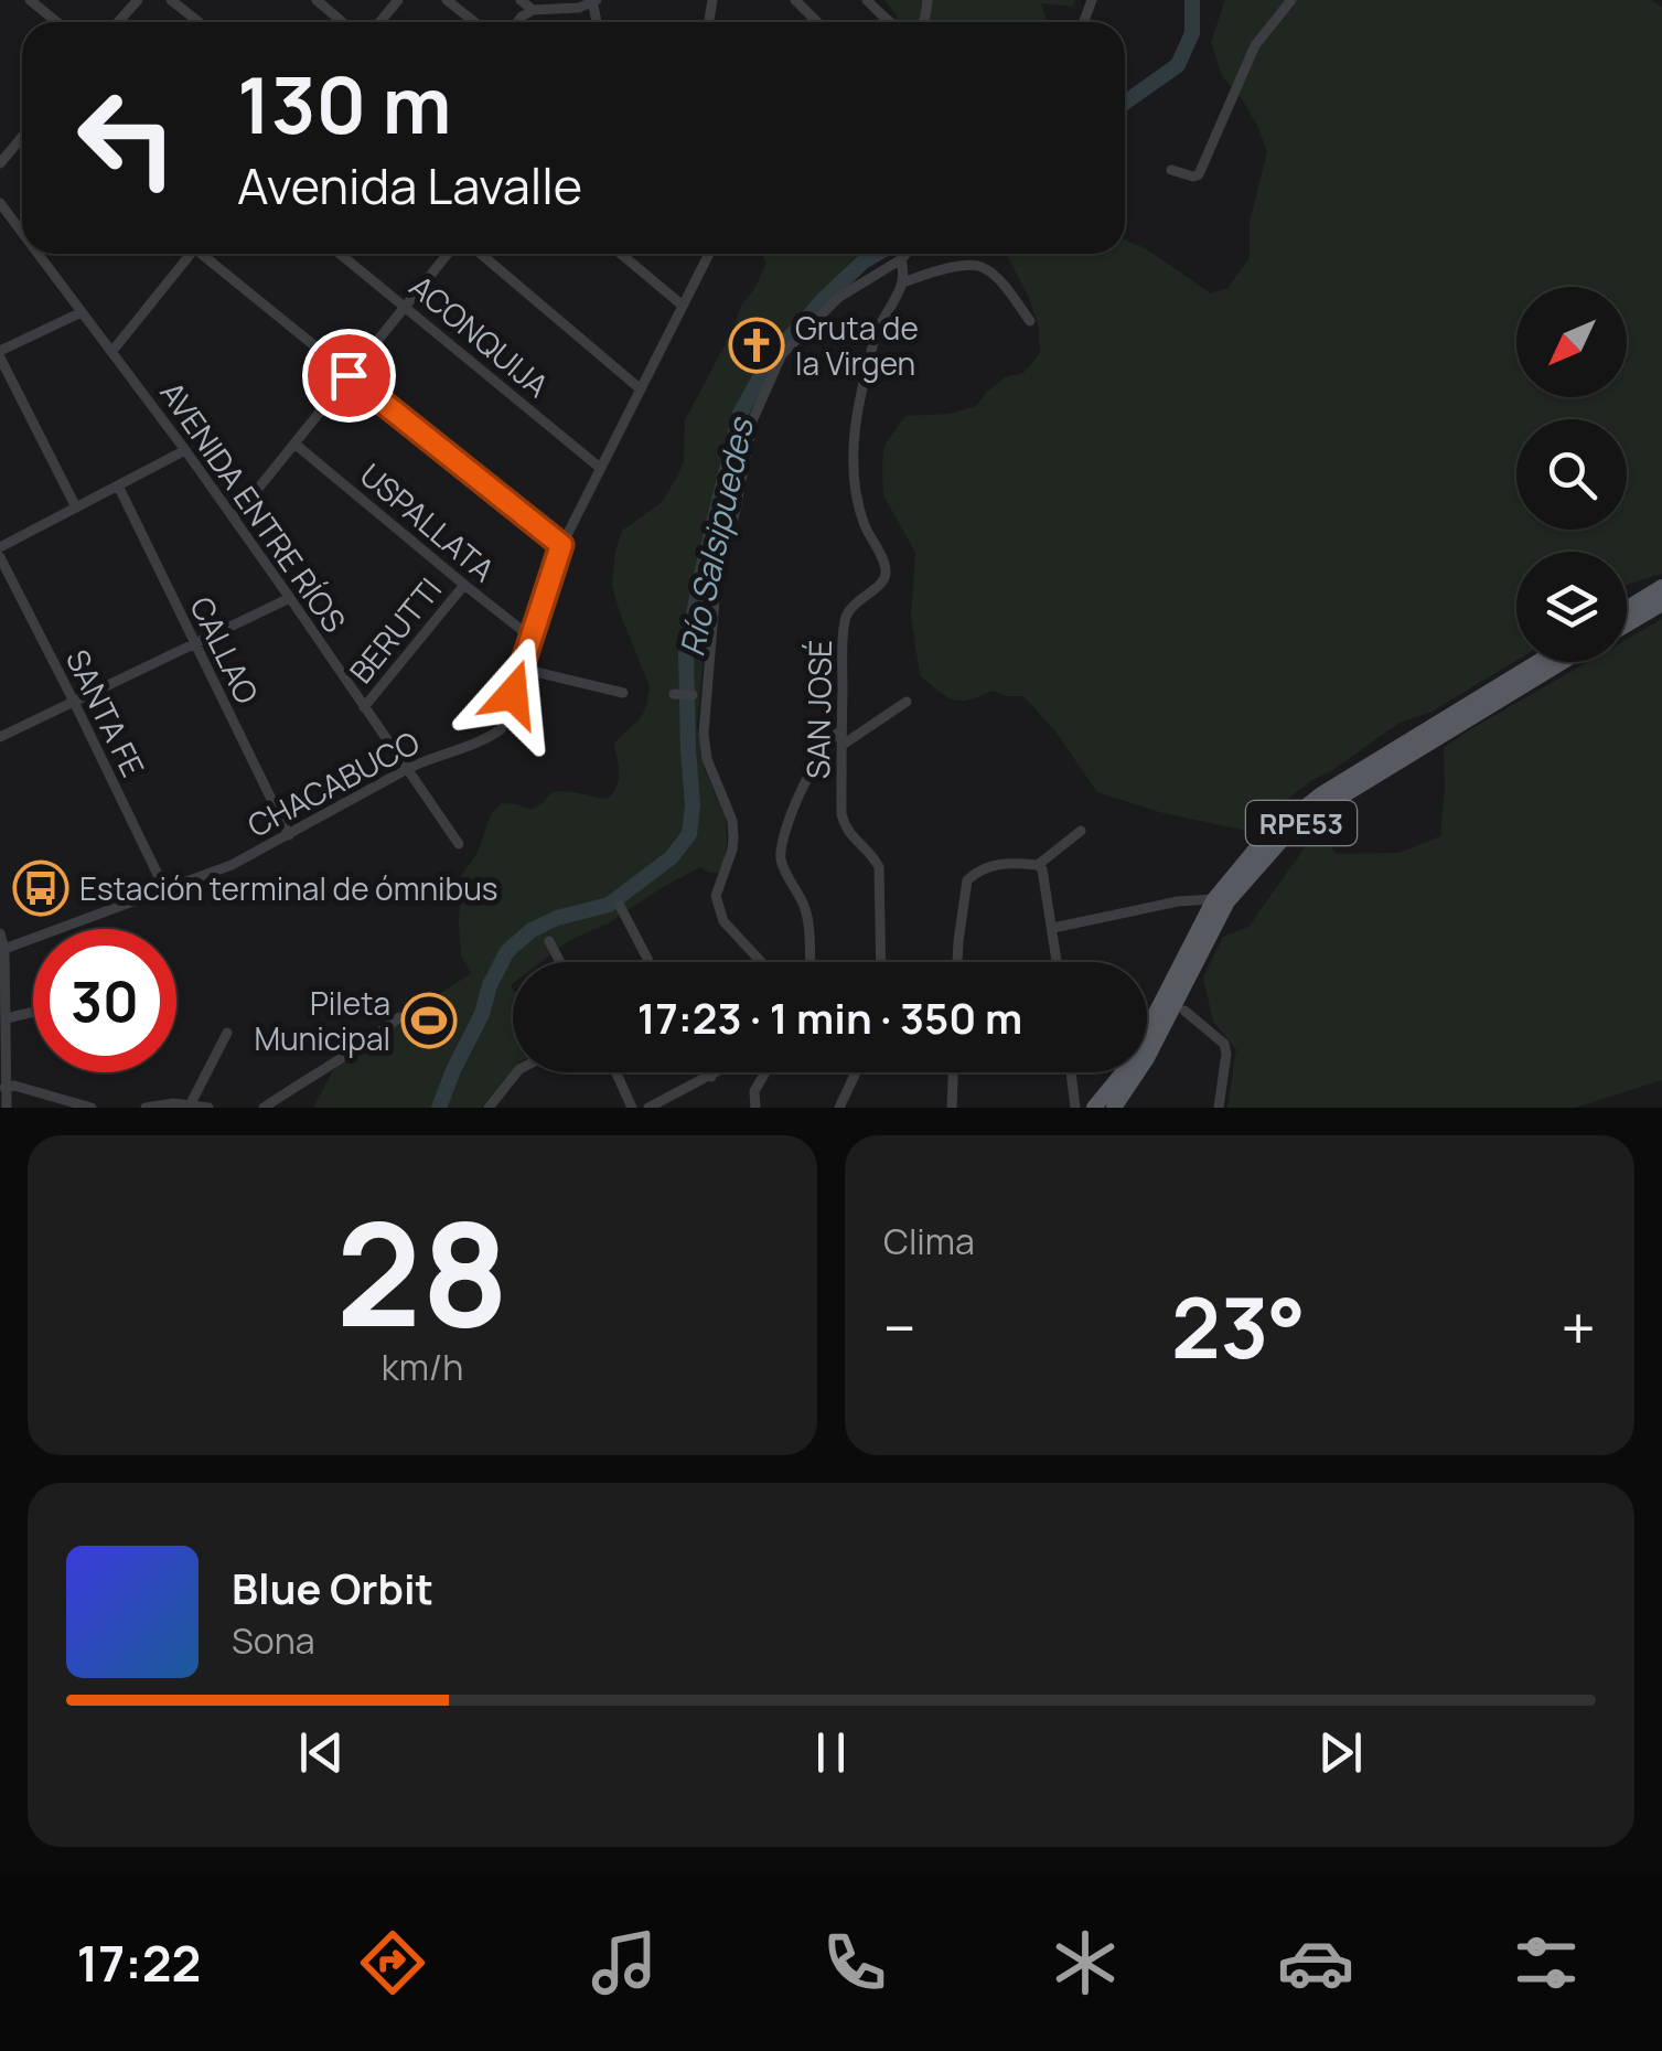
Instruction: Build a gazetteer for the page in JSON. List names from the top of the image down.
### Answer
{
  "streets": {
    "main road": ["RPE53"],
    "street": [
      "ACONQUIJA",
      "AVENIDA ENTRE RÍOS",
      "USPALLATA",
      "BERUTTI",
      "CALLAO",
      "SAN JOSÉ",
      "SANTA FE",
      "CHACABUCO"
    ]
  },
  "crossings": [
    ["ACONQUIJA", "CHACABUCO"],
    ["AVENIDA ENTRE RÍOS", "BERUTTI"],
    ["AVENIDA ENTRE RÍOS", "CHACABUCO"],
    ["USPALLATA", "BERUTTI"],
    ["USPALLATA", "CHACABUCO"],
    ["CALLAO", "CHACABUCO"],
    ["SANTA FE", "CHACABUCO"]
  ],
  "water": ["Río Salsipuedes"],
  "places": {
    "church": ["Gruta de la Virgen"],
    "bus stop": ["Estación terminal de ómnibus"],
    "sports": ["Pileta Municipal"]
  },
  "north": "bottom left",
  "page": {
    "turn": ["130 m", "Avenida Lavalle"],
    "limit": "30",
    "trip": "17:23 · 1 min · 350 m",
    "tile": [
      ["28", "km/h"],
      "Clima"
    ],
    "heat": ["−", "23°", "+"],
    "song": ["Blue Orbit", "Sona"],
    "tabs": "17:22"
  }
}
